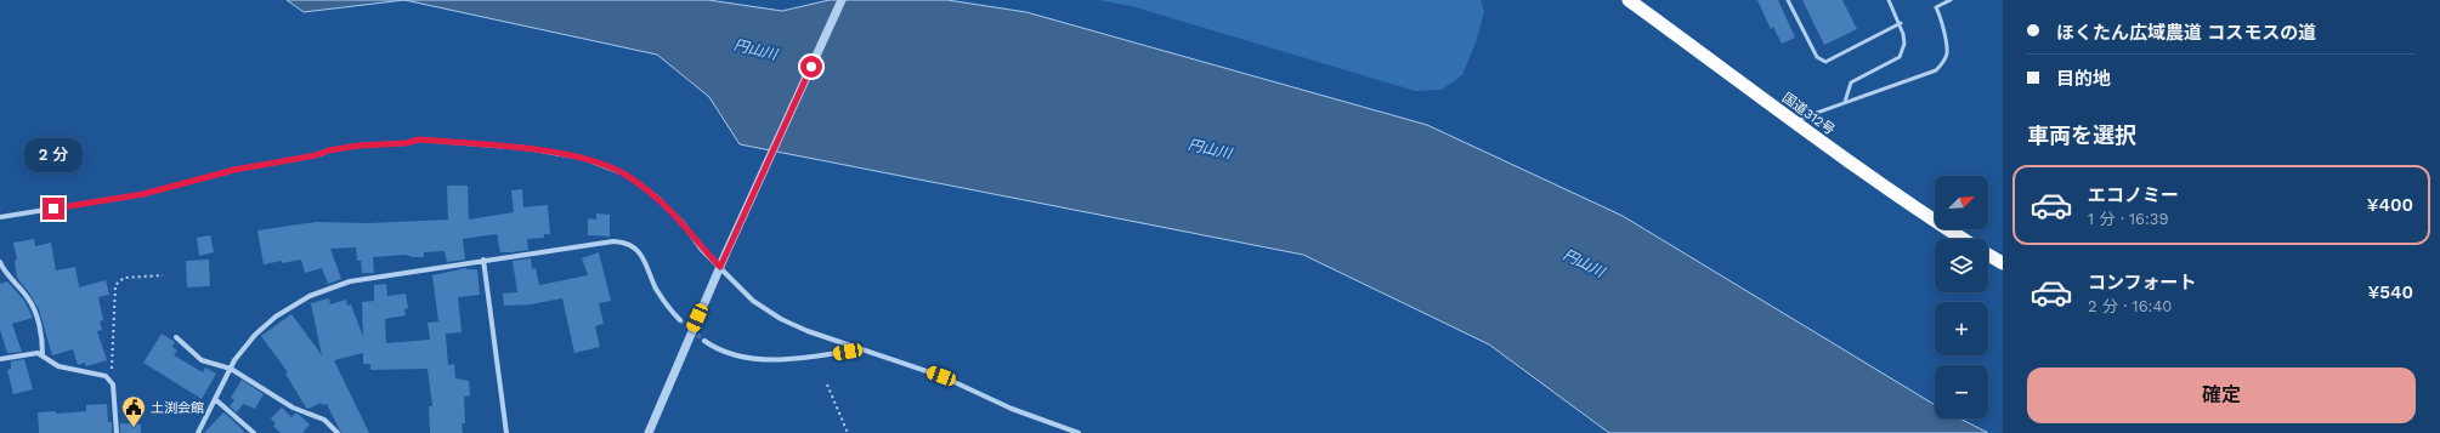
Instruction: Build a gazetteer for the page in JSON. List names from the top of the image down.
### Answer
{
  "streets": {
    "highway": ["国道312号"]
  },
  "water": ["円山川"],
  "places": {
    "public building": ["土渕会館"]
  },
  "north": "top right",
  "page": {
    "banner": ["ほくたん広域農道 コスモスの道", "目的地"],
    "heading": "車両を選択",
    "bubble": "2 分",
    "list": [
      {
        "name": "エコノミー",
        "note": "1 分 · 16:39",
        "value": "¥400"
      },
      {
        "name": "コンフォート",
        "note": "2 分 · 16:40",
        "value": "¥540"
      }
    ],
    "map_buttons": ["+", "−"],
    "buttons": "確定"
  }
}
